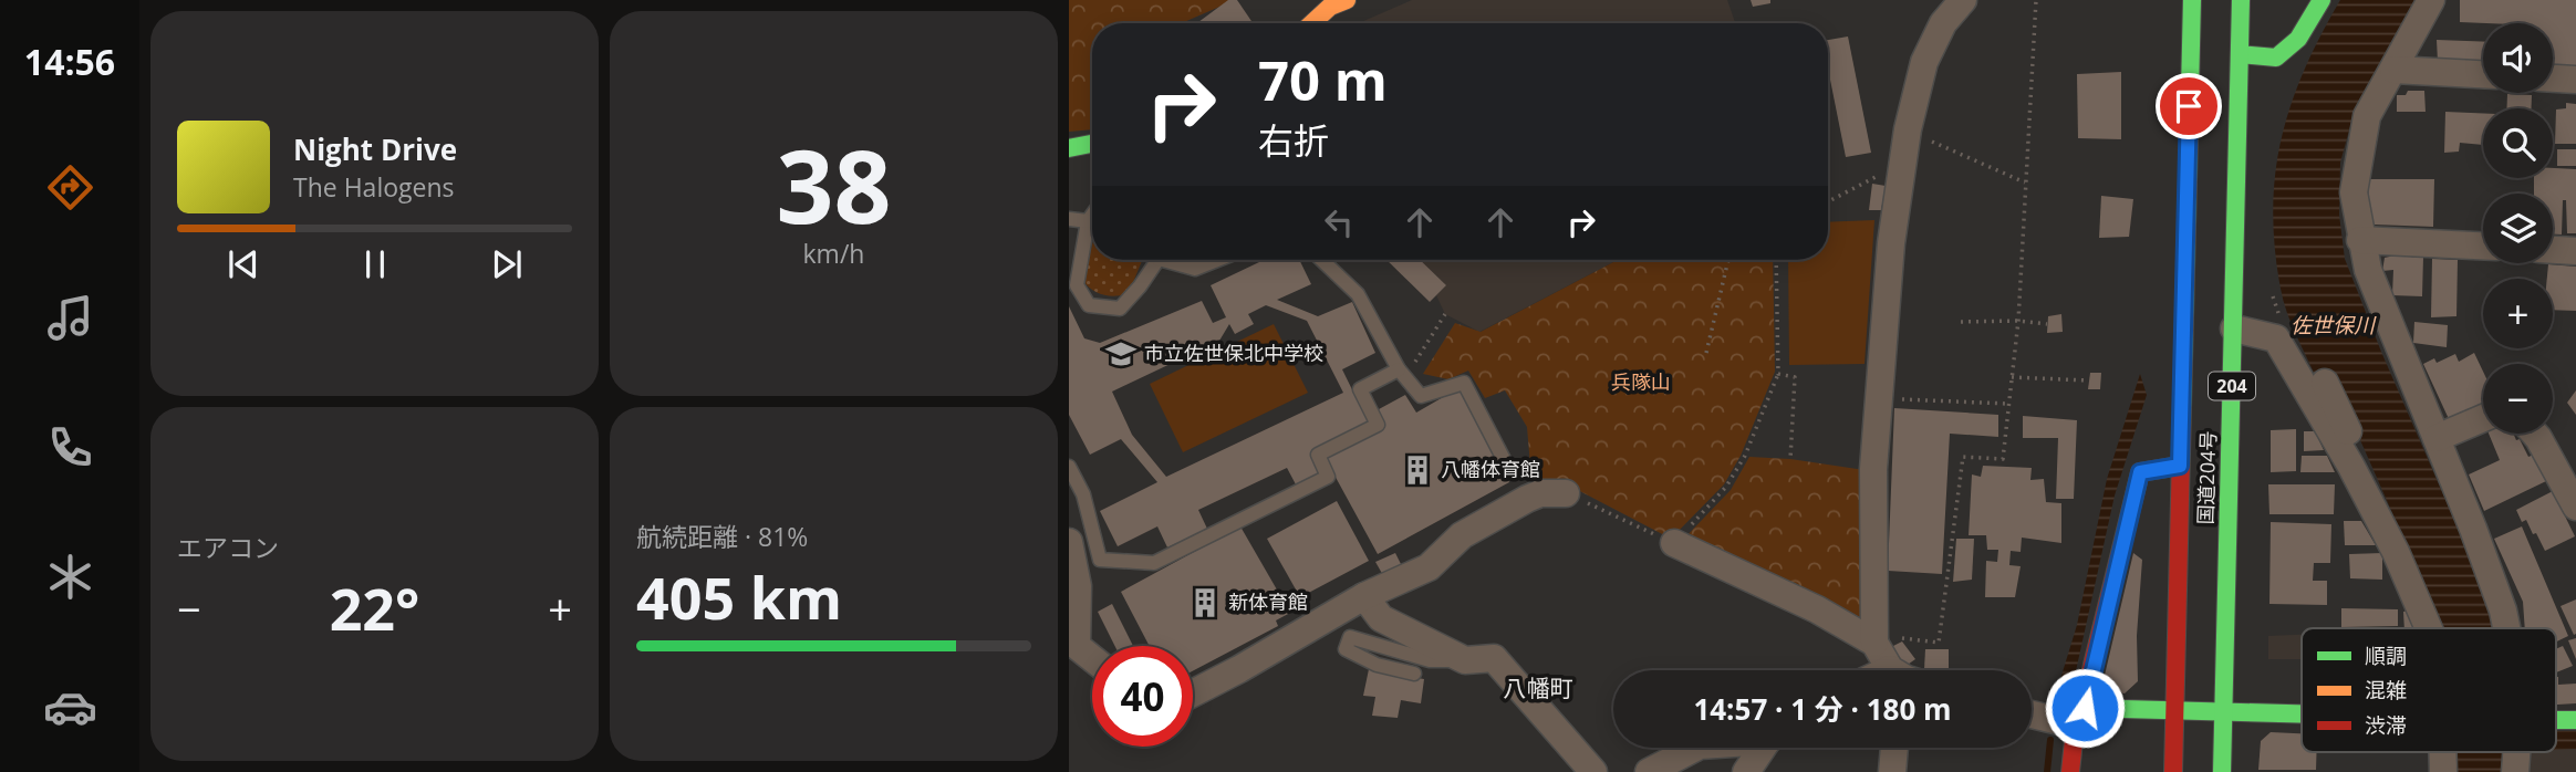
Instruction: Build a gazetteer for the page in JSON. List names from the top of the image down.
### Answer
{
  "streets": {
    "main road": ["204", "国道204号"]
  },
  "districts": ["八幡町"],
  "water": ["佐世保川"],
  "parks": ["兵隊山"],
  "places": {
    "school or university": ["市立佐世保北中学校"],
    "building": ["八幡体育館", "新体育館"]
  },
  "legend": ["順調", "混雑", "渋滞"],
  "page": {
    "tabs": "14:56",
    "tile": [
      ["38", "km/h"],
      "エアコン",
      ["航続距離 · 81%", "405 km"]
    ],
    "map_buttons": ["+", "−"],
    "turn": ["70 m", "右折"],
    "song": ["Night Drive", "The Halogens"],
    "heat": ["−", "22°", "+"],
    "limit": "40",
    "trip": "14:57 · 1 分 · 180 m"
  }
}
